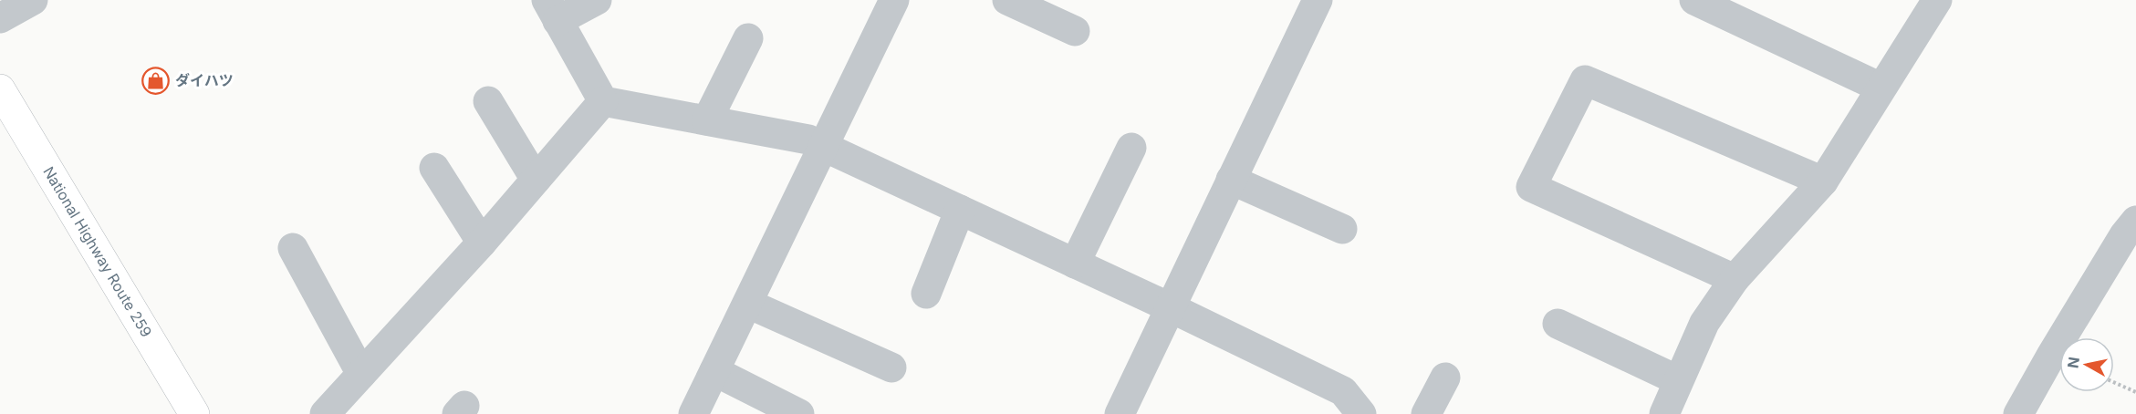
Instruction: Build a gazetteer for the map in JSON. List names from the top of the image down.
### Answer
{
  "streets": {
    "highway": ["National Highway Route 259"]
  },
  "places": {
    "shop": ["ダイハツ"]
  },
  "north": "left"
}
